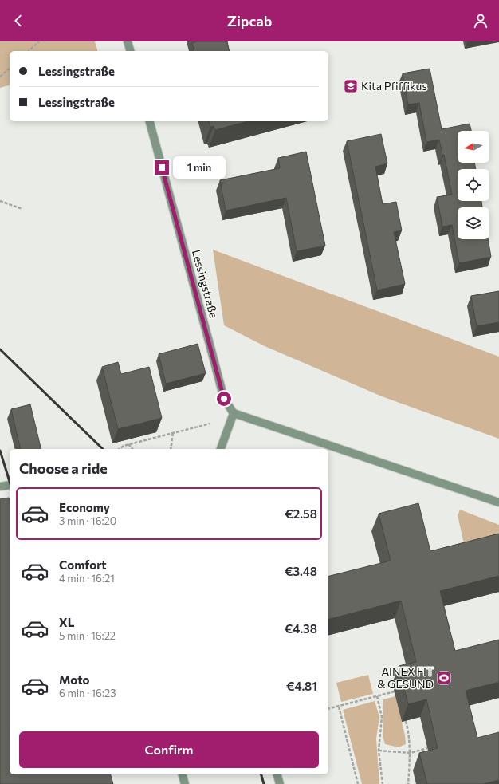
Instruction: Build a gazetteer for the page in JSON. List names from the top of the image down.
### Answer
{
  "streets": {
    "street": ["Lessingstraße"]
  },
  "places": {
    "school or university": ["Kita Pfiffikus"],
    "sports": ["AINEX FIT & GESUND"]
  },
  "north": "left",
  "page": {
    "header": "Zipcab",
    "banner": ["Lessingstraße", "Lessingstraße"],
    "bubble": "1 min",
    "heading": "Choose a ride",
    "list": [
      {
        "name": "Economy",
        "note": "3 min · 16:20",
        "value": "€2.58"
      },
      {
        "name": "Comfort",
        "note": "4 min · 16:21",
        "value": "€3.48"
      },
      {
        "name": "XL",
        "note": "5 min · 16:22",
        "value": "€4.38"
      },
      {
        "name": "Moto",
        "note": "6 min · 16:23",
        "value": "€4.81"
      }
    ],
    "buttons": "Confirm"
  }
}
